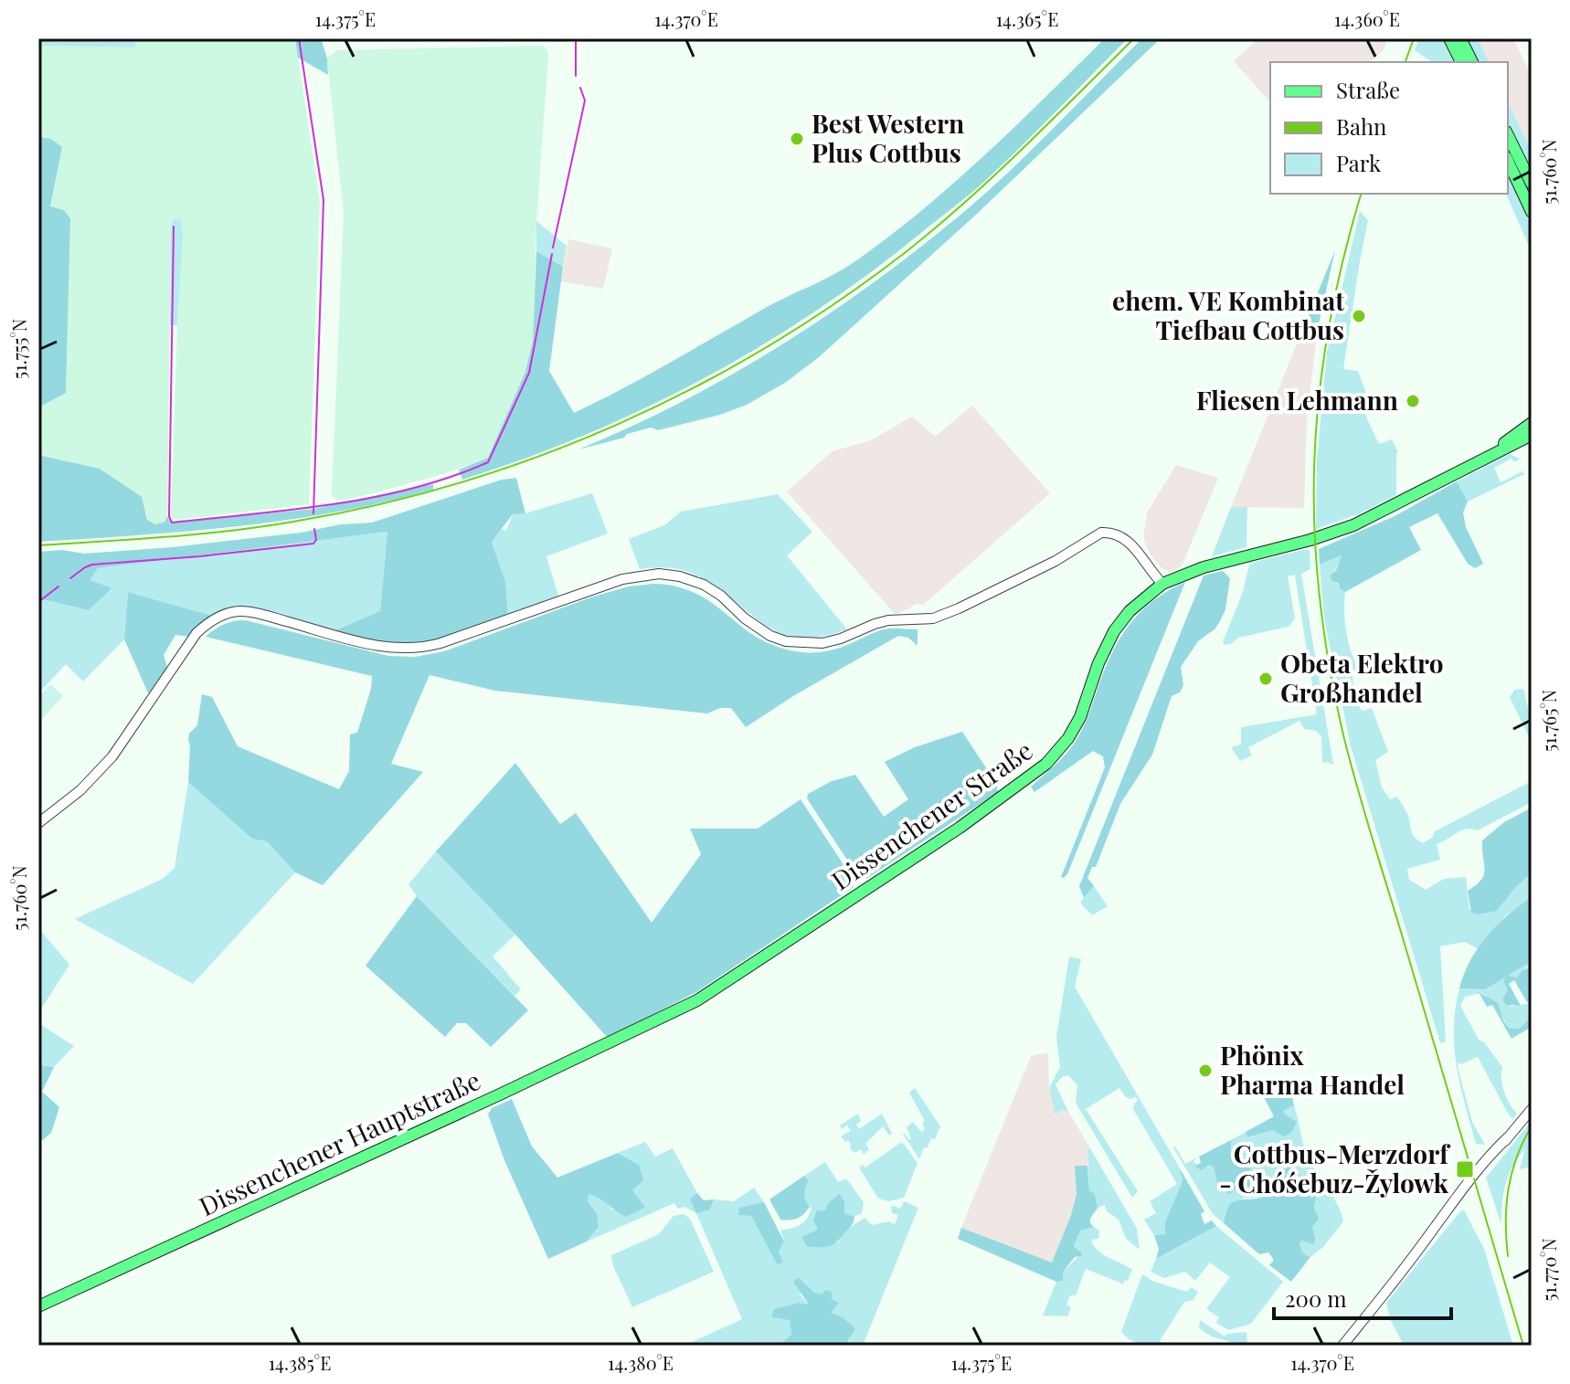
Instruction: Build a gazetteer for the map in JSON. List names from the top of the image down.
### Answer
{
  "streets": {
    "main road": ["Dissenchener Straße", "Dissenchener Hauptstraße"]
  },
  "crossings": [
    ["Dissenchener Straße", "Dissenchener Hauptstraße"]
  ],
  "places": {
    "other": [
      "Best Western Plus Cottbus",
      "ehem. VE Kombinat Tiefbau Cottbus",
      "Fliesen Lehmann",
      "Obeta Elektro Großhandel",
      "Phönix Pharma Handel"
    ],
    "transit": ["Cottbus-Merzdorf - Chóśebuz-Žylowk"]
  },
  "legend": ["Straße", "Bahn", "Park"],
  "scale_bar": "200 m",
  "coordinates": [
    "14.375°E",
    "14.370°E",
    "14.365°E",
    "14.360°E",
    "51.760°N",
    "51.755°N",
    "51.765°N",
    "51.770°N",
    "14.385°E",
    "14.380°E"
  ]
}
